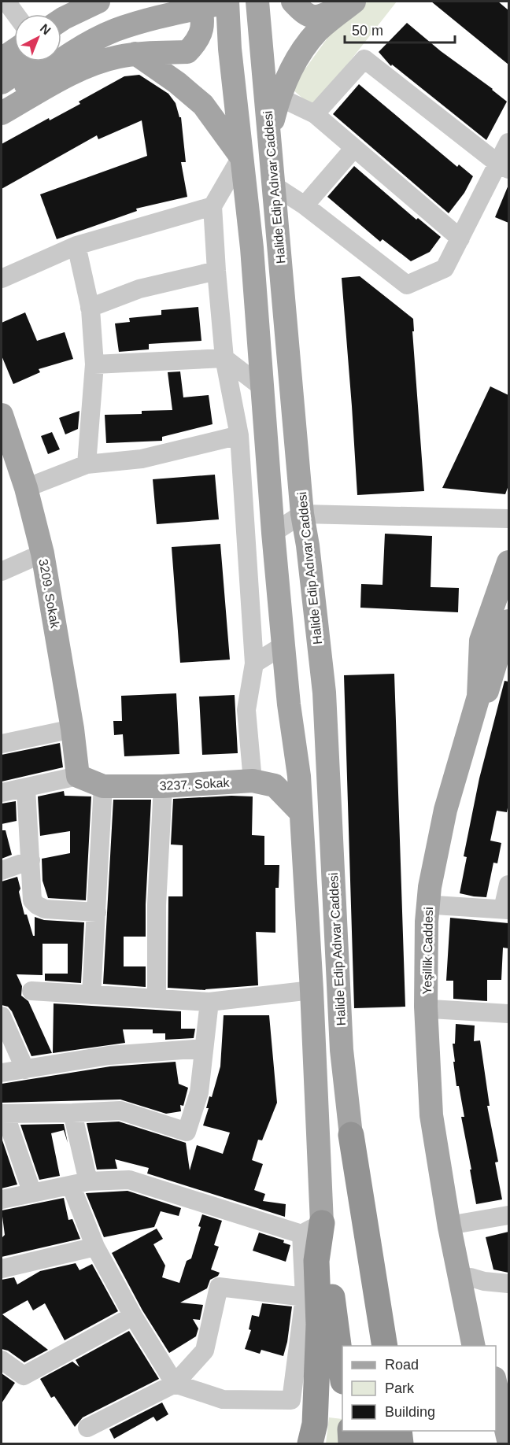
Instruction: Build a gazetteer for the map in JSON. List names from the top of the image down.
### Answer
{
  "streets": {
    "main road": [
      "Halide Edip Adıvar Caddesi",
      "3209. Sokak",
      "3237. Sokak",
      "Yeşillik Caddesi"
    ]
  },
  "crossings": [
    ["3209. Sokak", "3237. Sokak"]
  ],
  "legend": ["Road", "Park", "Building"],
  "scale_bar": "50 m",
  "north": "top right"
}
